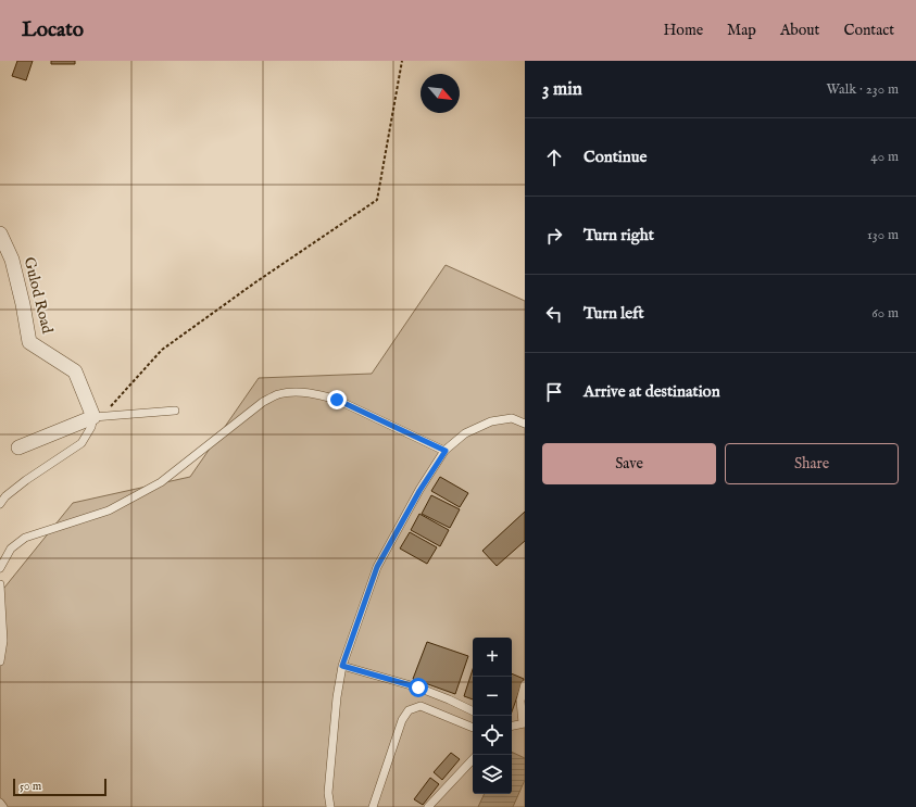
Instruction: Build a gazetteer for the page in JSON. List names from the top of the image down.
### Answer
{
  "streets": {
    "street": ["Gulod Road"]
  },
  "scale_bar": "50 m",
  "north": "bottom right",
  "page": {
    "header": "Locato",
    "nav": [
      "Home",
      "Map",
      "About",
      "Contact"
    ],
    "heading": ["3 min", "Walk · 230 m"],
    "list": [
      ["Continue", "40 m"],
      ["Turn right", "130 m"],
      ["Turn left", "60 m"],
      "Arrive at destination"
    ],
    "buttons": ["Save", "Share"],
    "map_buttons": ["+", "−"],
    "scale": "50 m"
  }
}
